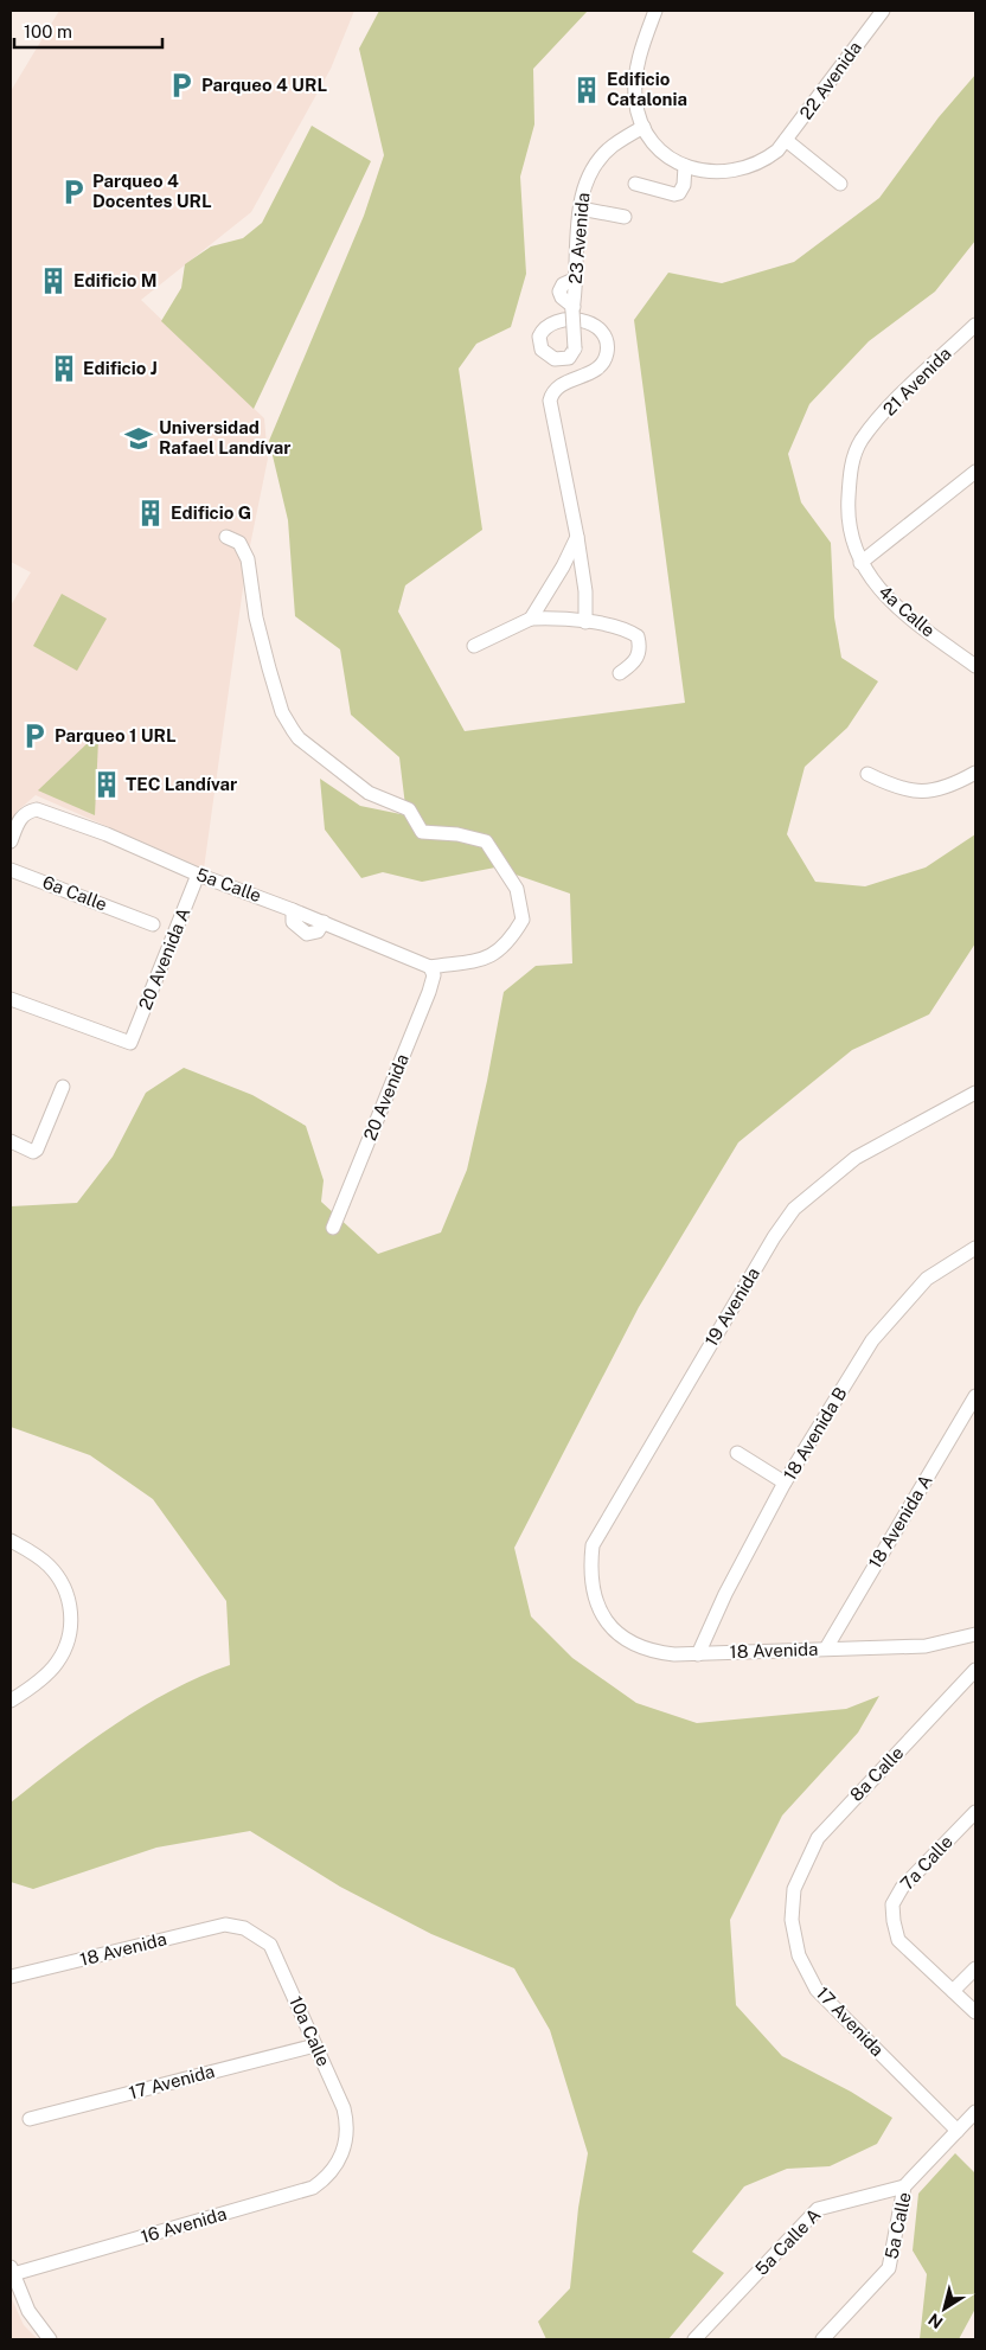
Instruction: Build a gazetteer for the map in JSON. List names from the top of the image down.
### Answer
{
  "streets": {
    "street": [
      "22 Avenida",
      "23 Avenida",
      "21 Avenida",
      "4a Calle",
      "5a Calle",
      "6a Calle",
      "20 Avenida A",
      "20 Avenida",
      "19 Avenida",
      "18 Avenida B",
      "18 Avenida A",
      "18 Avenida",
      "8a Calle",
      "7a Calle",
      "17 Avenida",
      "10a Calle",
      "16 Avenida",
      "5a Calle A"
    ]
  },
  "crossings": [
    ["21 Avenida", "4a Calle"],
    ["5a Calle", "20 Avenida A"],
    ["5a Calle", "20 Avenida"],
    ["5a Calle", "17 Avenida"],
    ["5a Calle", "5a Calle A"],
    ["19 Avenida", "18 Avenida"],
    ["18 Avenida B", "18 Avenida"],
    ["18 Avenida A", "18 Avenida"],
    ["18 Avenida", "10a Calle"],
    ["8a Calle", "17 Avenida"],
    ["17 Avenida", "10a Calle"],
    ["10a Calle", "16 Avenida"]
  ],
  "places": {
    "parking": ["Parqueo 4 URL", "Parqueo 4 Docentes URL", "Parqueo 1 URL"],
    "building": [
      "Edificio Catalonia",
      "Edificio M",
      "Edificio J",
      "Edificio G",
      "TEC Landívar"
    ],
    "school or university": ["Universidad Rafael Landívar"]
  },
  "scale_bar": "100 m",
  "north": "bottom left"
}
